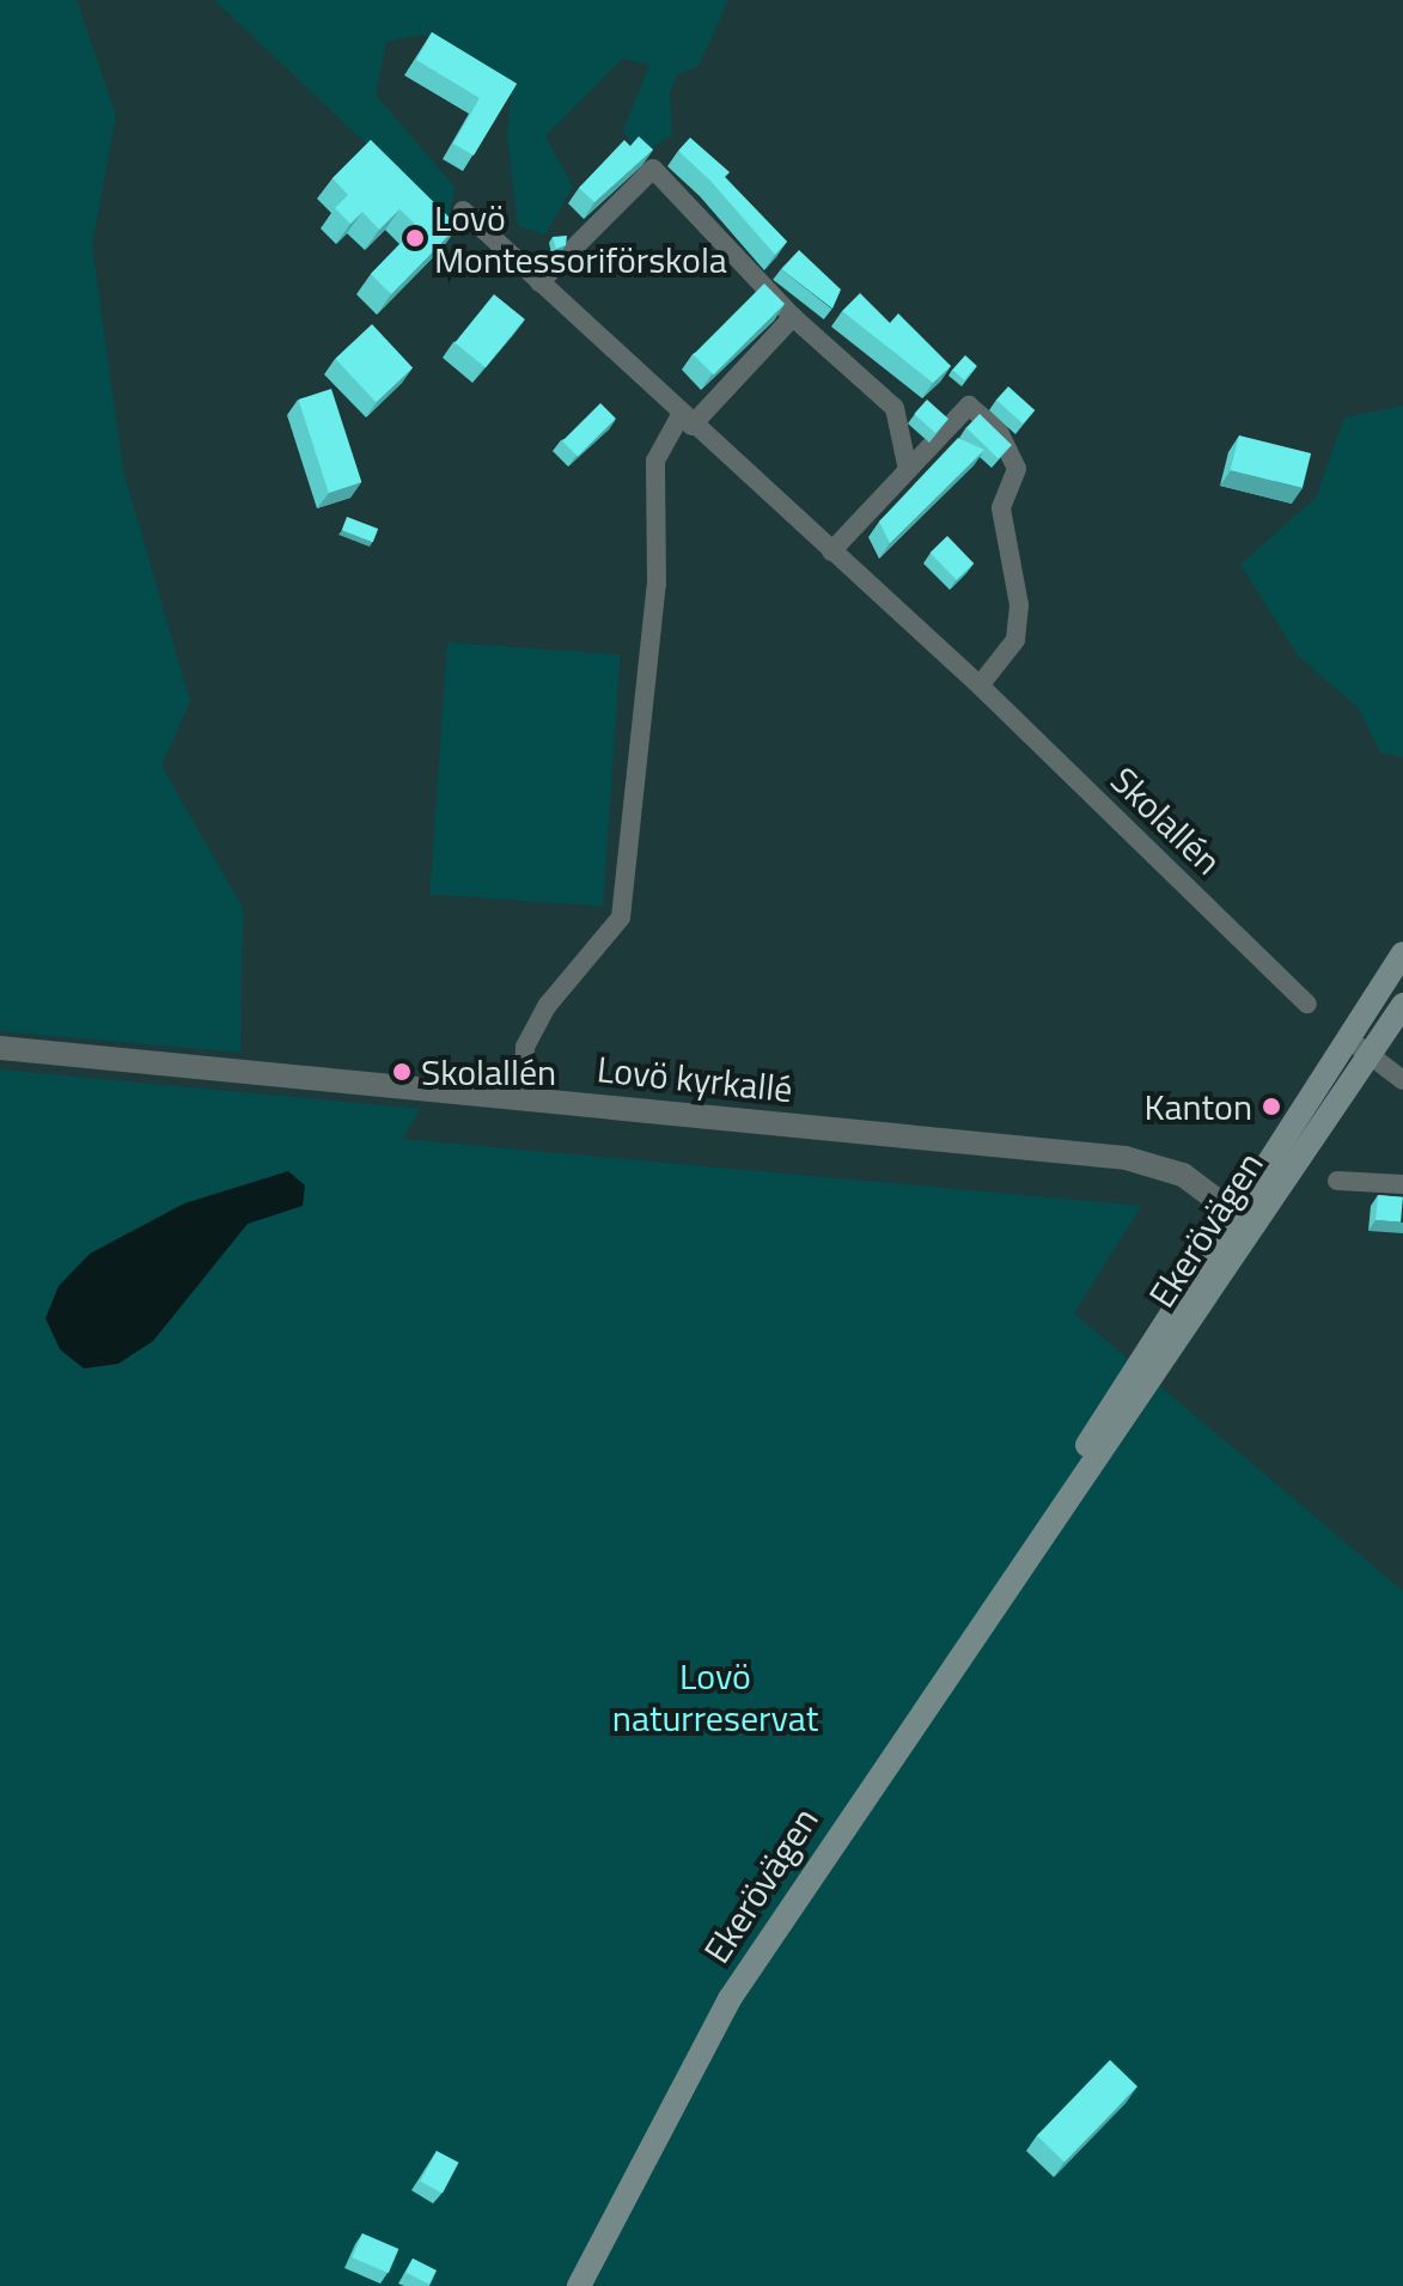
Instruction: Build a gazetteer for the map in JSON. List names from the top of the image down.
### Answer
{
  "streets": {
    "main road": ["Ekerövägen"],
    "street": ["Skolallén", "Lovö kyrkallé"]
  },
  "crossings": [
    ["Lovö kyrkallé", "Ekerövägen"]
  ],
  "parks": ["Lovö naturreservat"],
  "places": ["Lovö Montessoriförskola", "Skolallén", "Kanton"]
}
